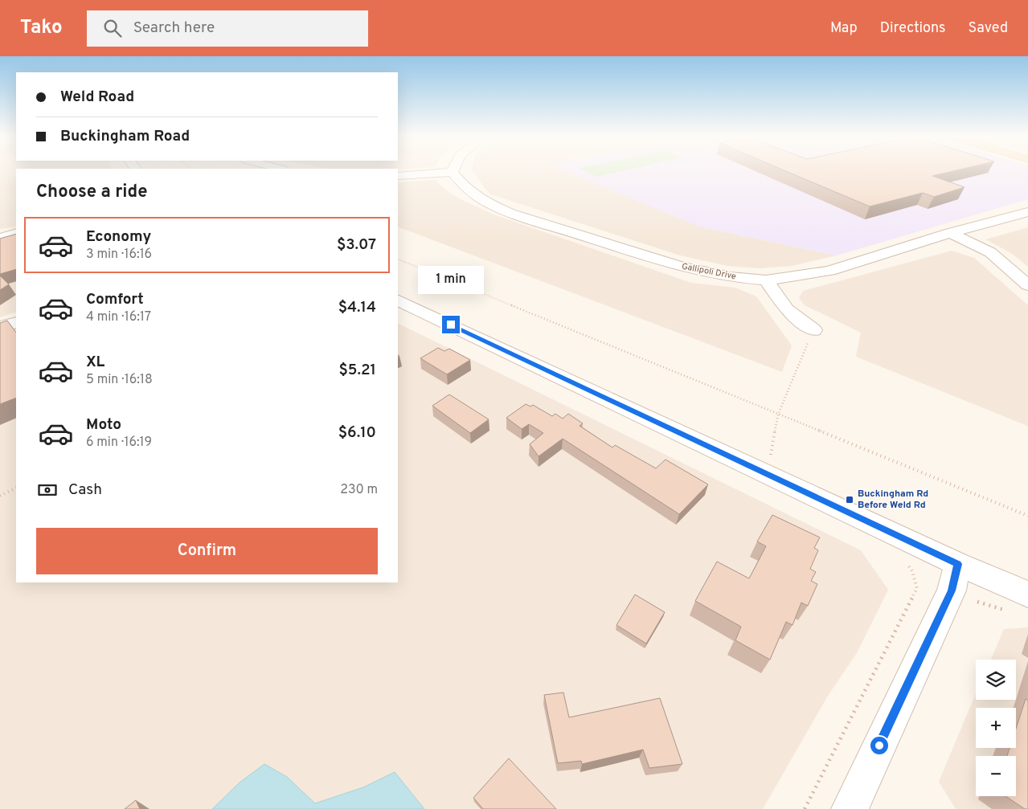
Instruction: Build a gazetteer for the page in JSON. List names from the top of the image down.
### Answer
{
  "streets": {
    "street": ["Gallipoli Drive"]
  },
  "places": {
    "transit": ["Buckingham Rd Before Weld Rd"]
  },
  "page": {
    "header": "Tako",
    "search": "Search here",
    "nav": ["Map", "Directions", "Saved"],
    "banner": ["Weld Road", "Buckingham Road"],
    "heading": "Choose a ride",
    "list": [
      {
        "name": "Economy",
        "note": "3 min · 16:16",
        "value": "$3.07"
      },
      {
        "name": "Comfort",
        "note": "4 min · 16:17",
        "value": "$4.14"
      },
      {
        "name": "XL",
        "note": "5 min · 16:18",
        "value": "$5.21"
      },
      {
        "name": "Moto",
        "note": "6 min · 16:19",
        "value": "$6.10"
      }
    ],
    "bubble": "1 min",
    "pay": ["Cash", "230 m"],
    "buttons": "Confirm",
    "map_buttons": ["+", "−"]
  }
}
